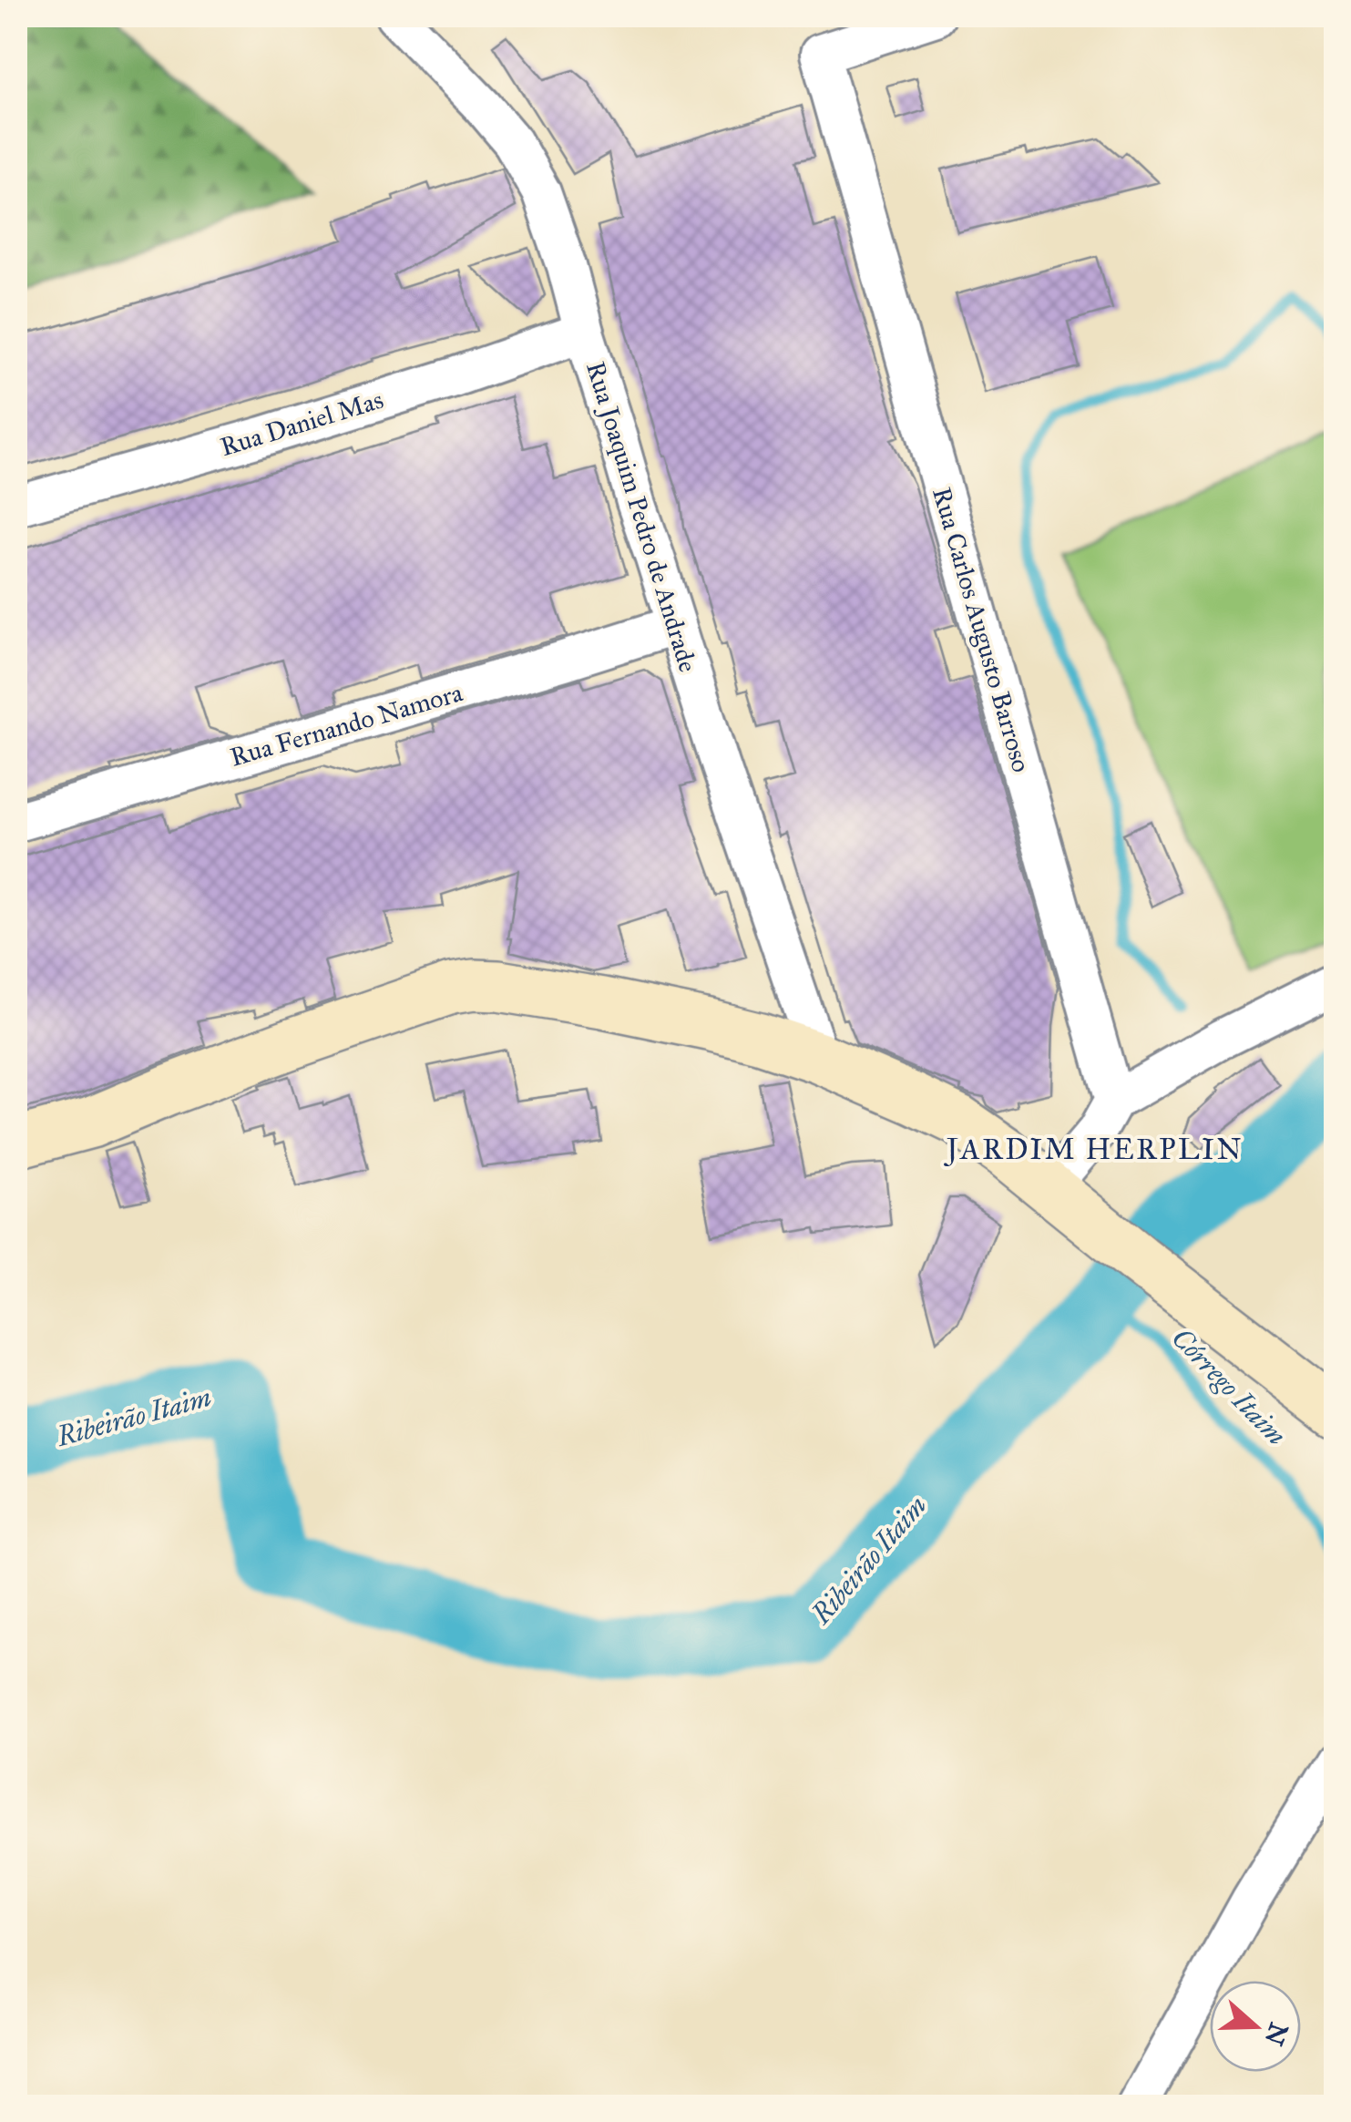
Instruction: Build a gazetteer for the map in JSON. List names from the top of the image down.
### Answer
{
  "streets": {
    "street": [
      "Rua Daniel Mas",
      "Rua Joaquim Pedro de Andrade",
      "Rua Carlos Augusto Barroso",
      "Rua Fernando Namora"
    ]
  },
  "crossings": [
    ["Rua Daniel Mas", "Rua Joaquim Pedro de Andrade"],
    ["Rua Joaquim Pedro de Andrade", "Rua Fernando Namora"]
  ],
  "districts": ["JARDIM HERPLIN"],
  "water": ["Córrego Itaim", "Ribeirão Itaim"],
  "north": "right"
}
